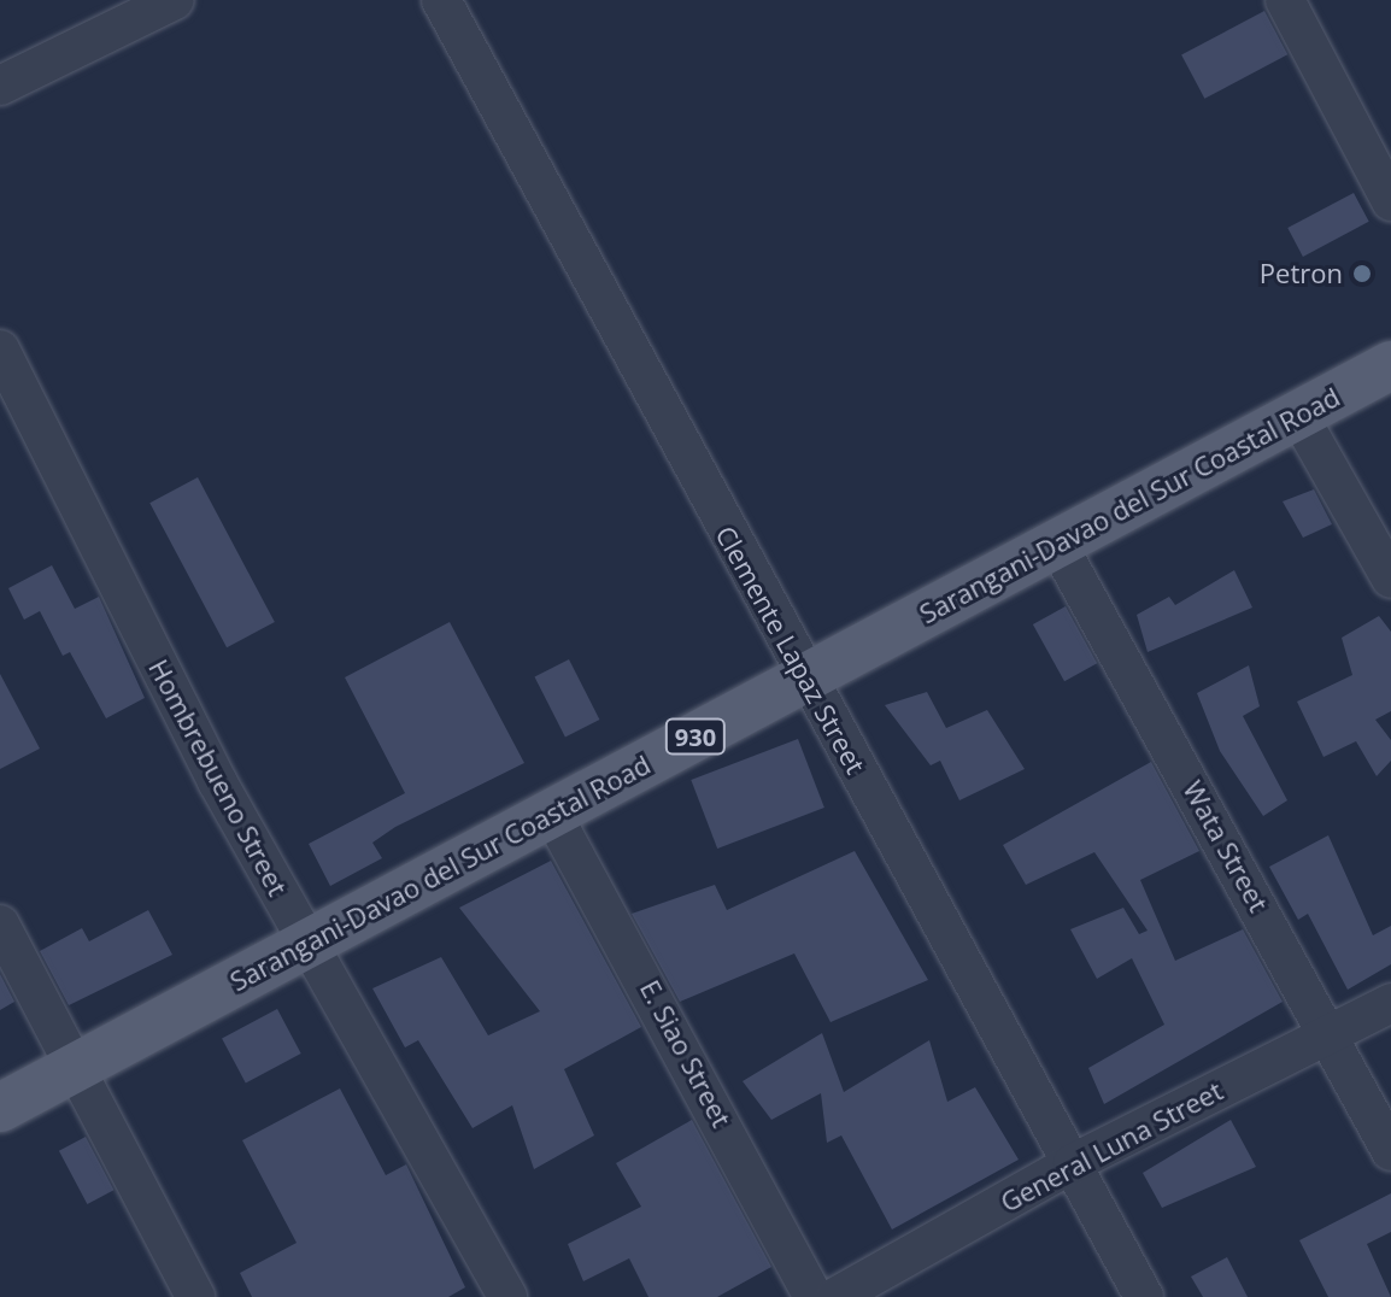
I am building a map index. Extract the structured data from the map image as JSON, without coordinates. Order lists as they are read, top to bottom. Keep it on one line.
{"streets":{"main road":["Sarangani-Davao del Sur Coastal Road","930"],"street":["Clemente Lapaz Street","Hombrebueno Street","Wata Street","E. Siao Street","General Luna Street"]},"crossings":[["Sarangani-Davao del Sur Coastal Road","Clemente Lapaz Street"],["Sarangani-Davao del Sur Coastal Road","Hombrebueno Street"],["Sarangani-Davao del Sur Coastal Road","Wata Street"],["Sarangani-Davao del Sur Coastal Road","E. Siao Street"],["Clemente Lapaz Street","General Luna Street"],["Wata Street","General Luna Street"]],"places":["Petron"]}
